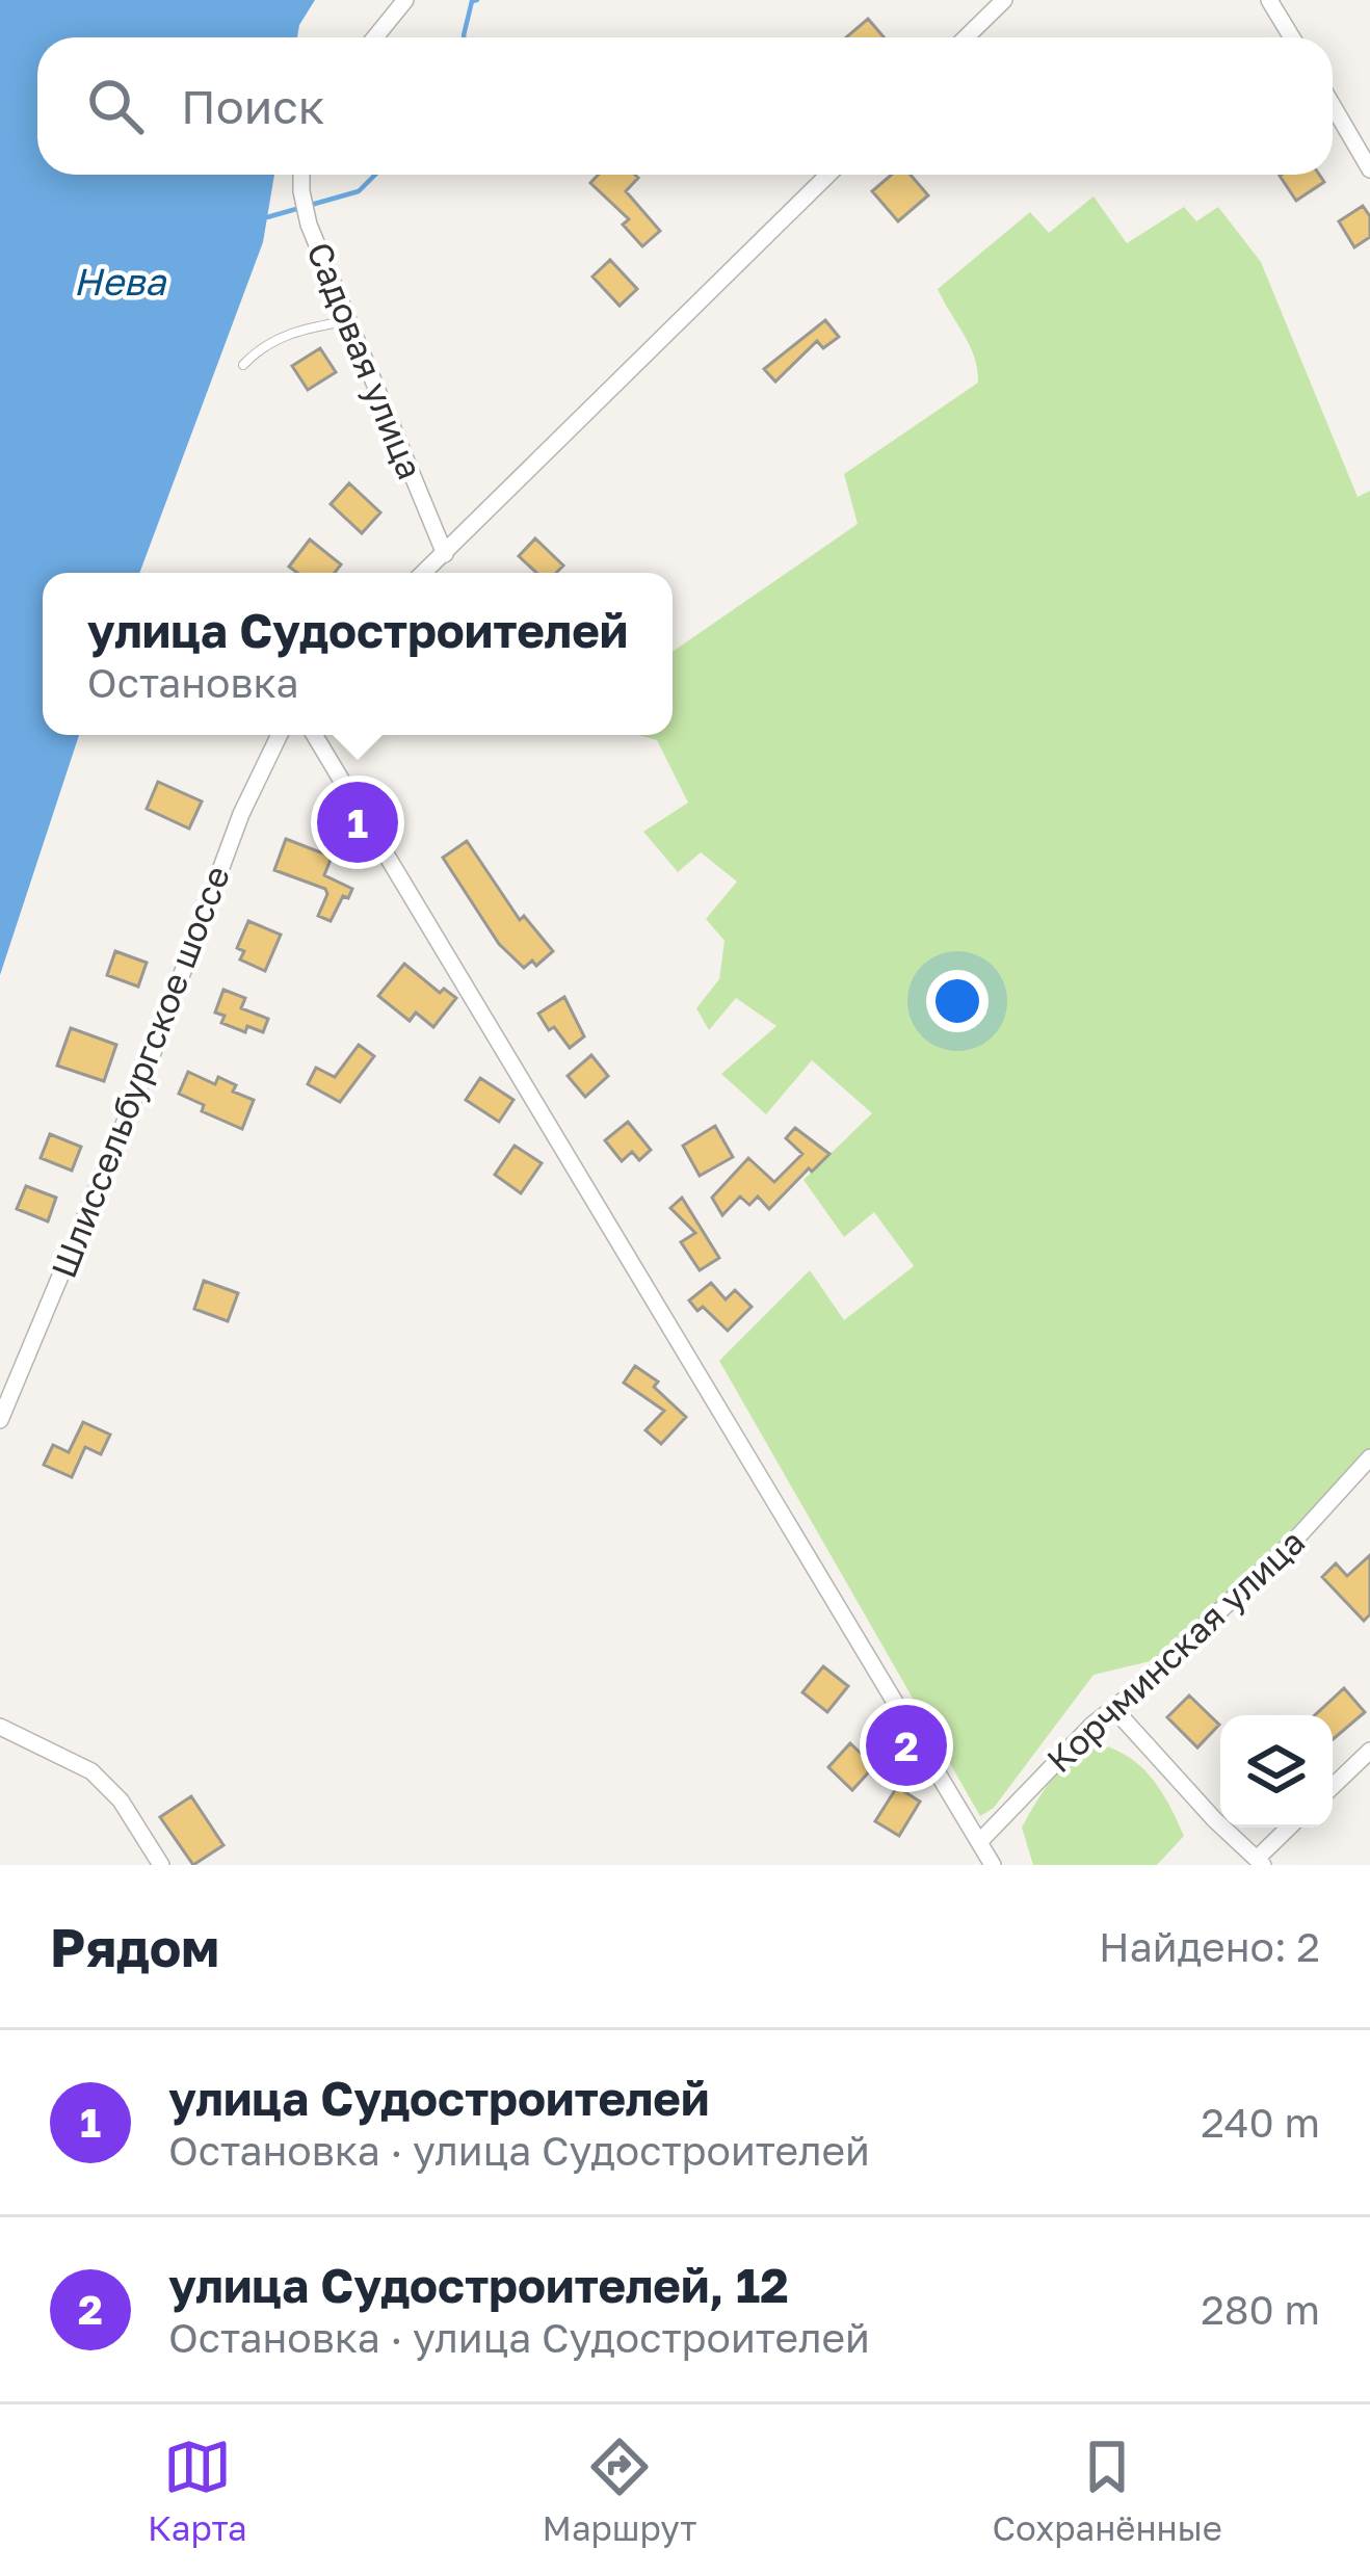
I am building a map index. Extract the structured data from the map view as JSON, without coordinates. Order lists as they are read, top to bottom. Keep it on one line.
{"streets":{"street":["Садовая улица","Шлиссельбургское шоссе","Корчминская улица"]},"water":["Нева"],"page":{"search":"Поиск","popup":["улица Судостроителей","Остановка"],"pins":["1","2"],"heading":["Рядом","Найдено: 2"],"list":[{"mark":"1","name":"улица Судостроителей","note":"Остановка · улица Судостроителей","value":"240 m"},{"mark":"2","name":"улица Судостроителей, 12","note":"Остановка · улица Судостроителей","value":"280 m"}],"nav":["Карта","Маршрут","Сохранённые"]}}
